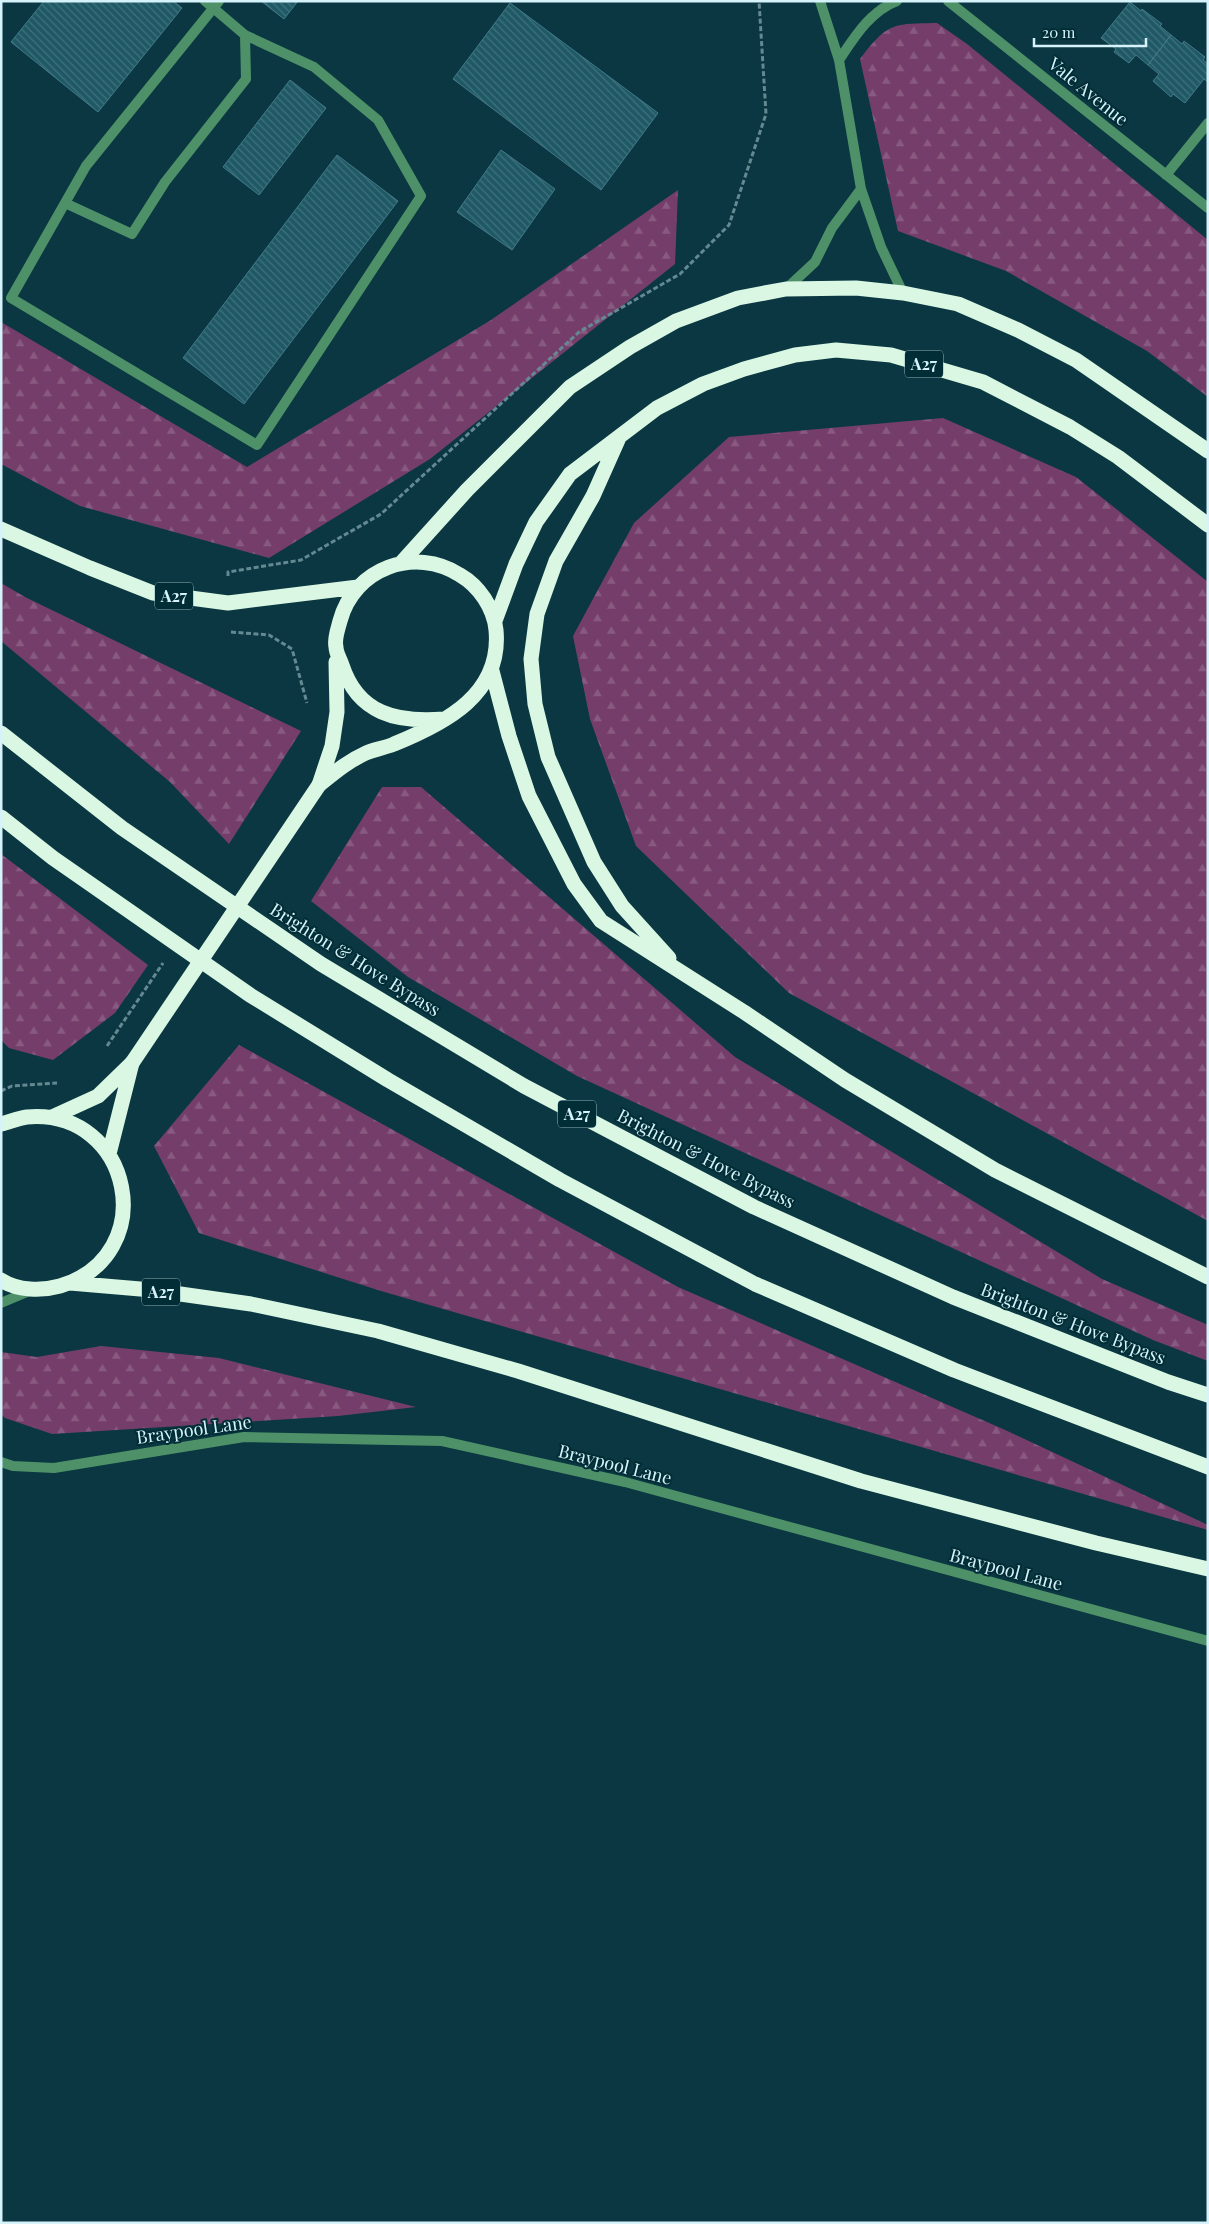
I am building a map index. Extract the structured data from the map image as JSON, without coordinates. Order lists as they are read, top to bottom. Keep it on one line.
{"streets":{"highway":["A27","Brighton & Hove Bypass"],"street":["Vale Avenue","Braypool Lane"]},"scale_bar":"20 m"}
